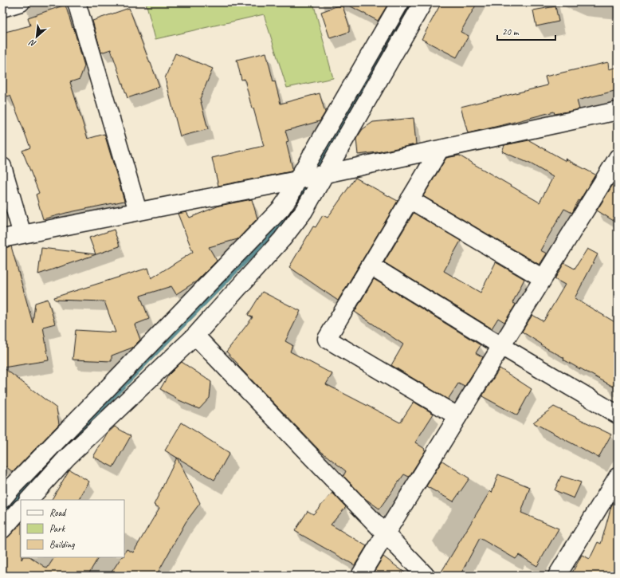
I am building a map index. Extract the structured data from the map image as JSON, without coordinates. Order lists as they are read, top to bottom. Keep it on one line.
{"legend":["Road","Park","Building"],"scale_bar":"20 m","north":"bottom left"}
